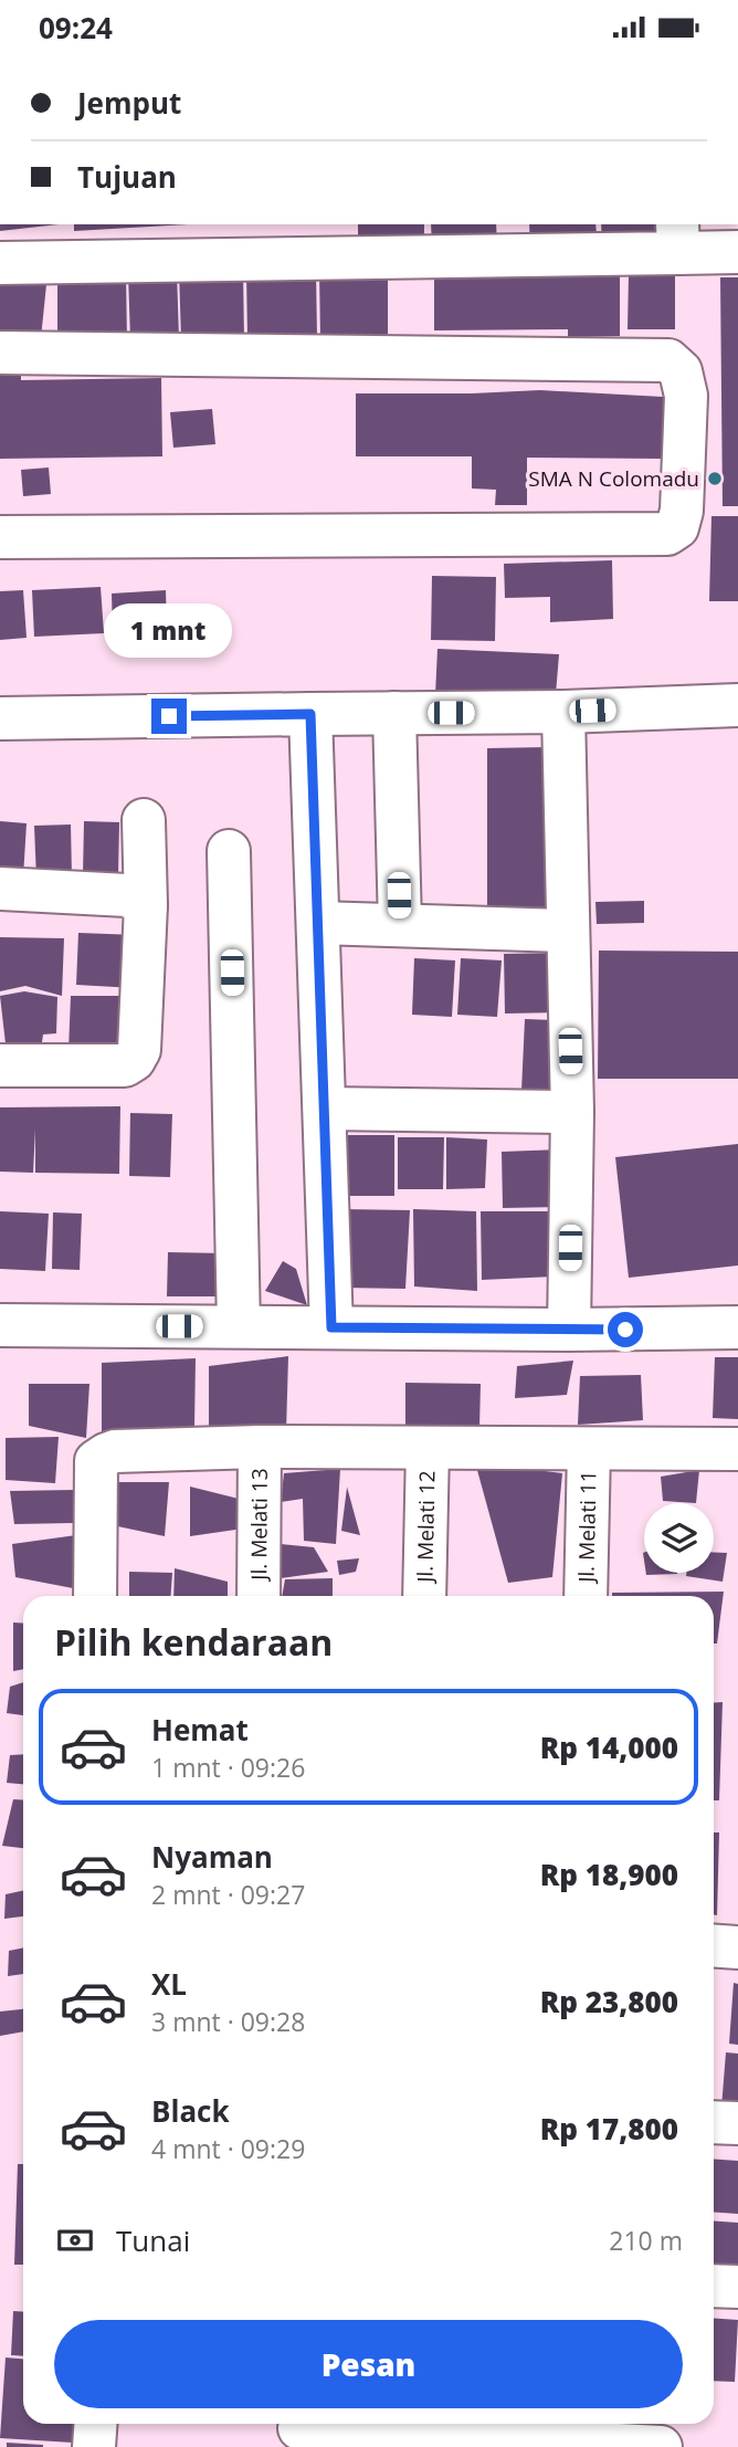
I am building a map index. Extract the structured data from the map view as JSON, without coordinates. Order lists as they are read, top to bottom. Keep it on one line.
{"streets":{"street":["Jl. Melati 13","Jl. Melati 12","Jl. Melati 11"]},"places":["SMA N Colomadu"],"page":{"status":"09:24","banner":["Jemput","Tujuan"],"bubble":"1 mnt","heading":"Pilih kendaraan","list":[{"name":"Hemat","note":"1 mnt · 09:26","value":"Rp 14,000"},{"name":"Nyaman","note":"2 mnt · 09:27","value":"Rp 18,900"},{"name":"XL","note":"3 mnt · 09:28","value":"Rp 23,800"},{"name":"Black","note":"4 mnt · 09:29","value":"Rp 17,800"}],"pay":["Tunai","210 m"],"buttons":"Pesan"}}
